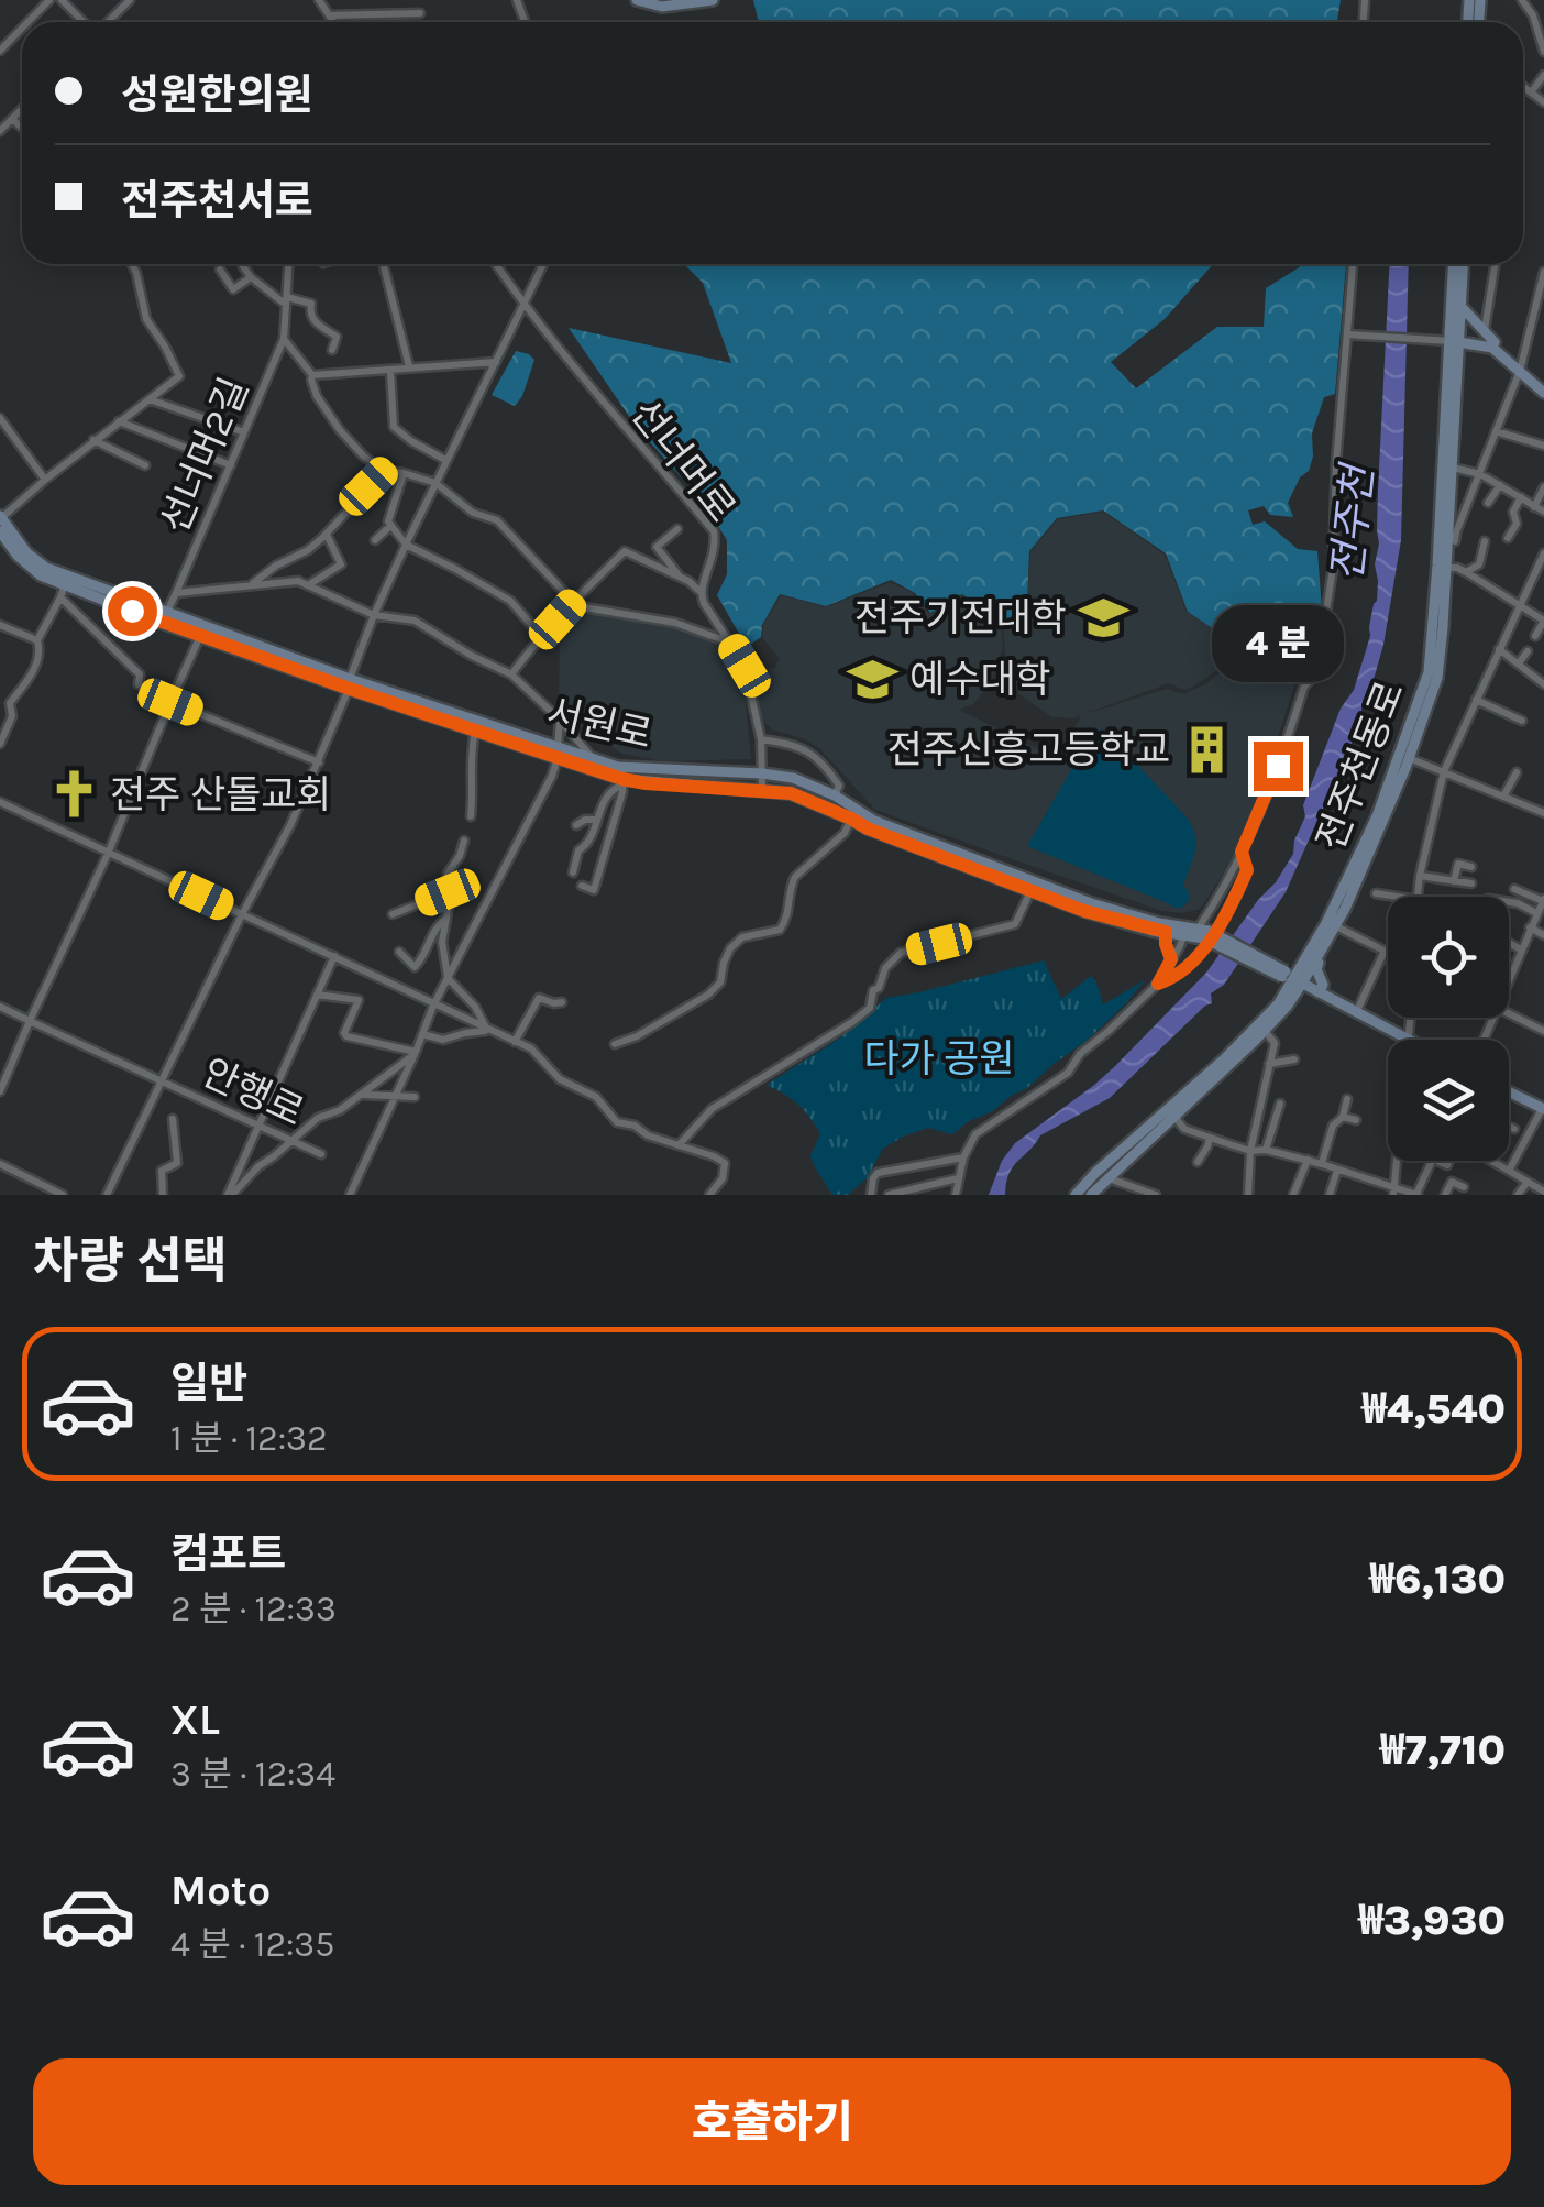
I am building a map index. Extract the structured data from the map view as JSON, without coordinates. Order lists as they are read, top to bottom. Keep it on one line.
{"streets":{"street":["선너머2길","선너머로","서원로","전주천동로","안행로"]},"crossings":[["선너머2길","서원로"],["선너머2길","안행로"],["선너머로","안행로"],["서원로","안행로"]],"water":["전주천"],"parks":["다가 공원"],"places":{"school or university":["전주기전대학","예수대학"],"building":["전주신흥고등학교"],"church":["전주 산돌교회"]},"page":{"banner":["성원한의원","전주천서로"],"bubble":"4 분","heading":"차량 선택","list":[{"name":"일반","note":"1 분 · 12:32","value":"₩4,540"},{"name":"컴포트","note":"2 분 · 12:33","value":"₩6,130"},{"name":"XL","note":"3 분 · 12:34","value":"₩7,710"},{"name":"Moto","note":"4 분 · 12:35","value":"₩3,930"}],"buttons":"호출하기"}}
